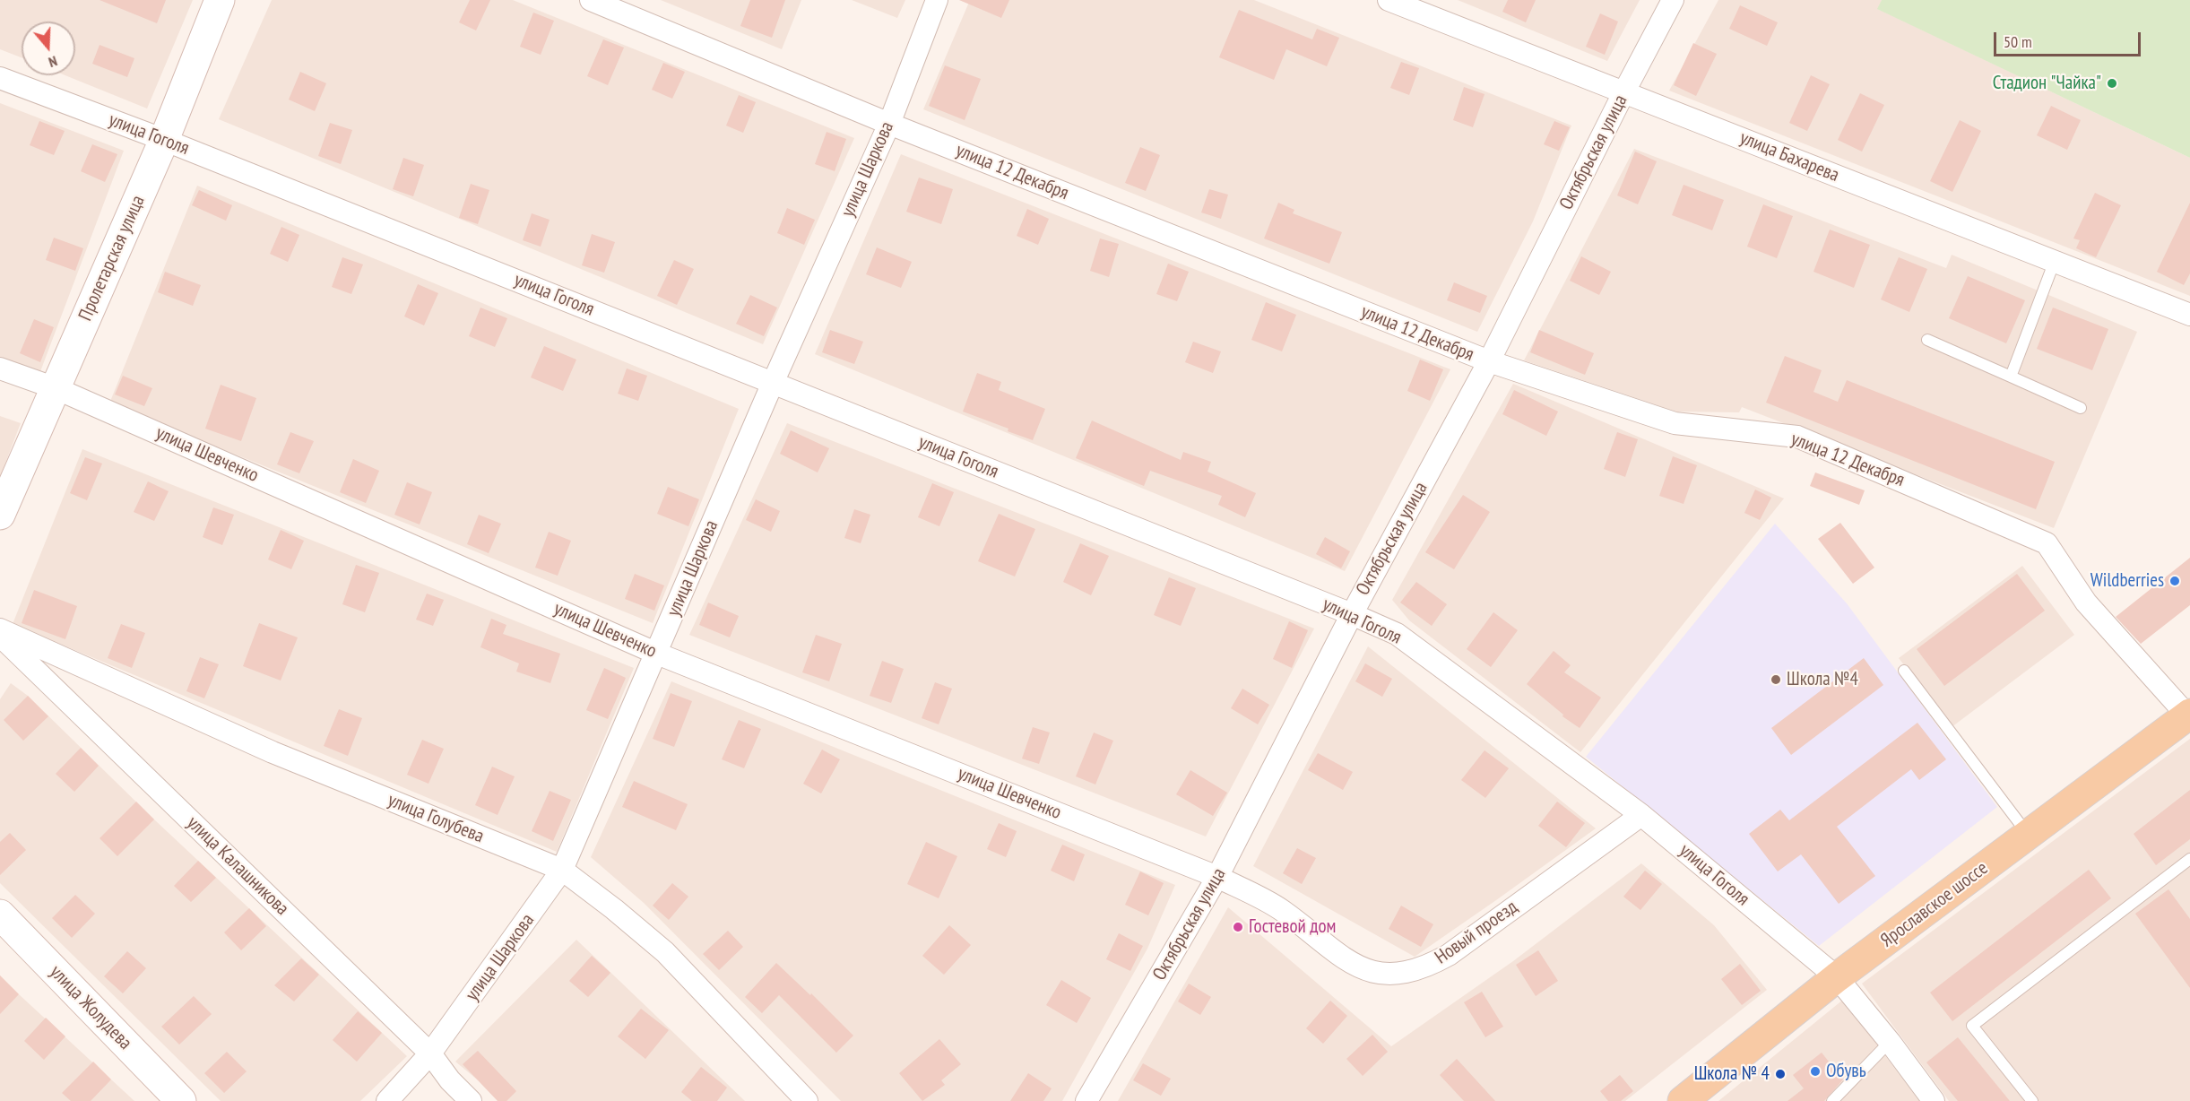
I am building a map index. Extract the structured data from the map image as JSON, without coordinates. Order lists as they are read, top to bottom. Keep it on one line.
{"streets":{"main road":["Пролетарская улица","Ярославское шоссе","улица Жолудева"],"street":["улица Гоголя","Октябрьская улица","улица Бахарева","улица Шаркова","улица 12 Декабря","улица Шевченко","улица Голубева","улица Калашникова","Новый проезд"]},"crossings":[["улица Гоголя","Октябрьская улица"],["улица Гоголя","улица Шаркова"],["улица Гоголя","Пролетарская улица"],["улица Гоголя","Ярославское шоссе"],["улица Гоголя","Новый проезд"],["Октябрьская улица","улица Бахарева"],["Октябрьская улица","улица 12 Декабря"],["Октябрьская улица","улица Шевченко"],["Октябрьская улица","Новый проезд"],["улица Шаркова","улица 12 Декабря"],["улица Шаркова","улица Шевченко"],["улица Шаркова","улица Голубева"],["улица Шаркова","улица Калашникова"],["улица 12 Декабря","Ярославское шоссе"],["Пролетарская улица","улица Шевченко"],["улица Шевченко","Новый проезд"]],"places":["Стадион \"Чайка\"","Wildberries","Школа №4","Гостевой дом","Обувь","Школа № 4"],"scale_bar":"50 m","north":"bottom"}
